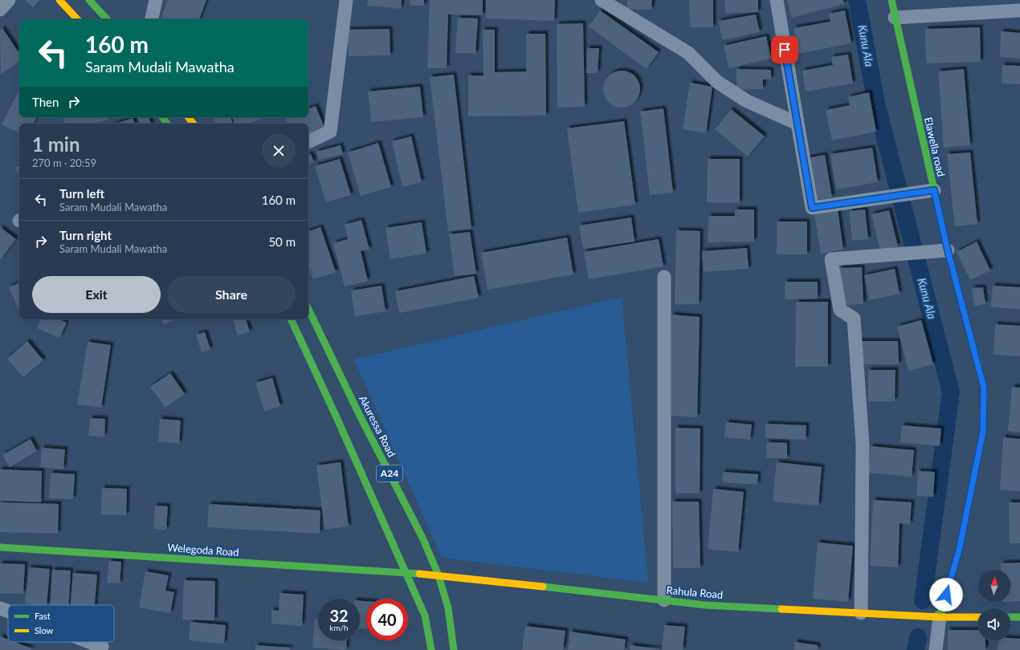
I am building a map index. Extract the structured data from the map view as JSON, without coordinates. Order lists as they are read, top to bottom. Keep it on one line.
{"streets":{"main road":["Elawella road","Akuressa Road","A24","Welegoda Road","Rahula Road"]},"crossings":[["Elawella road","Rahula Road"],["Akuressa Road","Rahula Road"],["A24","Welegoda Road"],["A24","Rahula Road"],["Welegoda Road","Rahula Road"]],"water":["Kunu Ala"],"legend":["Fast","Slow"],"north":"top","page":{"turn":["160 m","Saram Mudali Mawatha"],"then":"Then","heading":["1 min","270 m · 20:59"],"list":[{"name":"Turn left","note":"Saram Mudali Mawatha","value":"160 m"},{"name":"Turn right","note":"Saram Mudali Mawatha","value":"50 m"}],"buttons":["Exit","Share"],"speed":"32 km/h","limit":"40"}}
